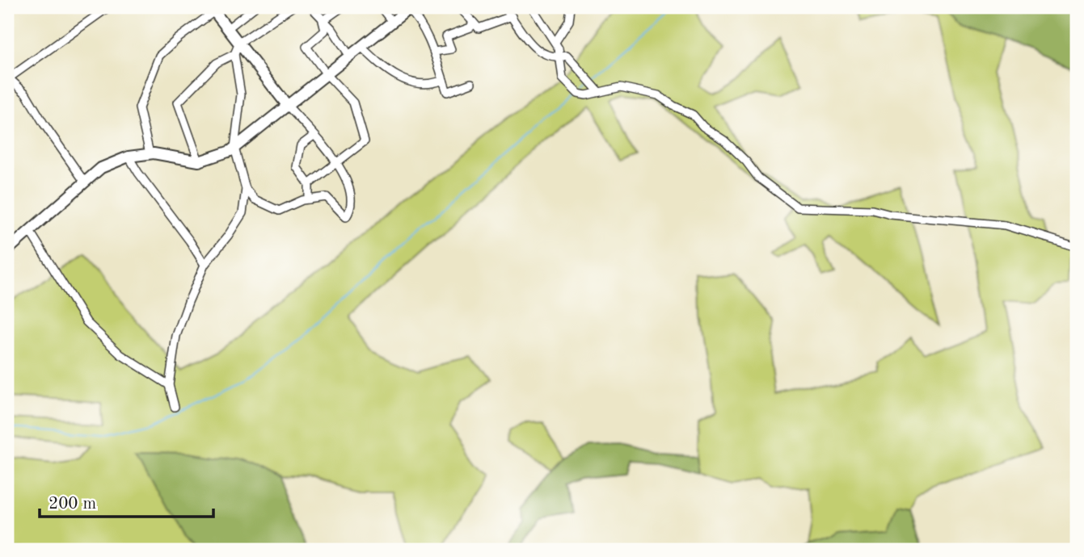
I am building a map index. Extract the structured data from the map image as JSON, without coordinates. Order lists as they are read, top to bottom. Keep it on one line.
{"scale_bar":"200 m"}
